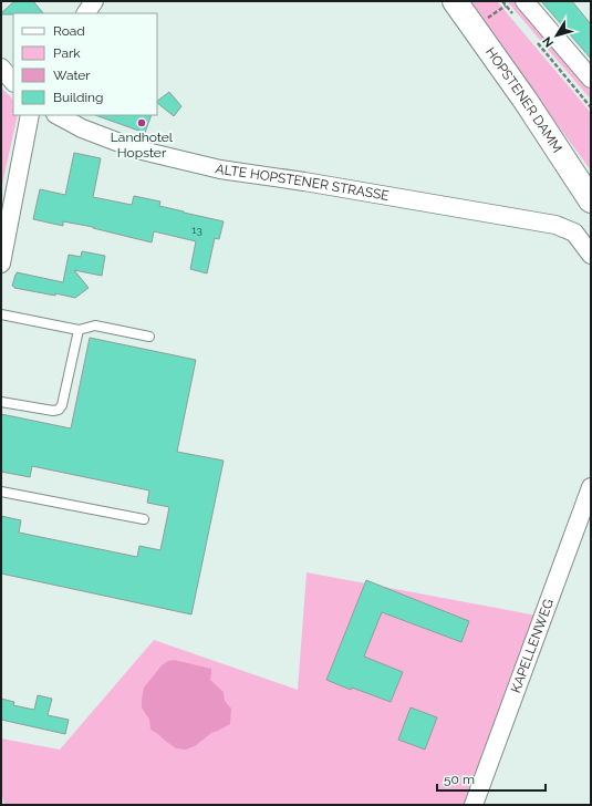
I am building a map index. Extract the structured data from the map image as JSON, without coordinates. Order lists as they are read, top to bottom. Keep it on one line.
{"streets":{"main road":["HOPSTENER DAMM"],"street":["ALTE HOPSTENER STRASSE","KAPELLENWEG"]},"places":["Landhotel Hopster"],"house_numbers":["13"],"legend":["Road","Park","Water","Building"],"scale_bar":"50 m","north":"bottom left"}
